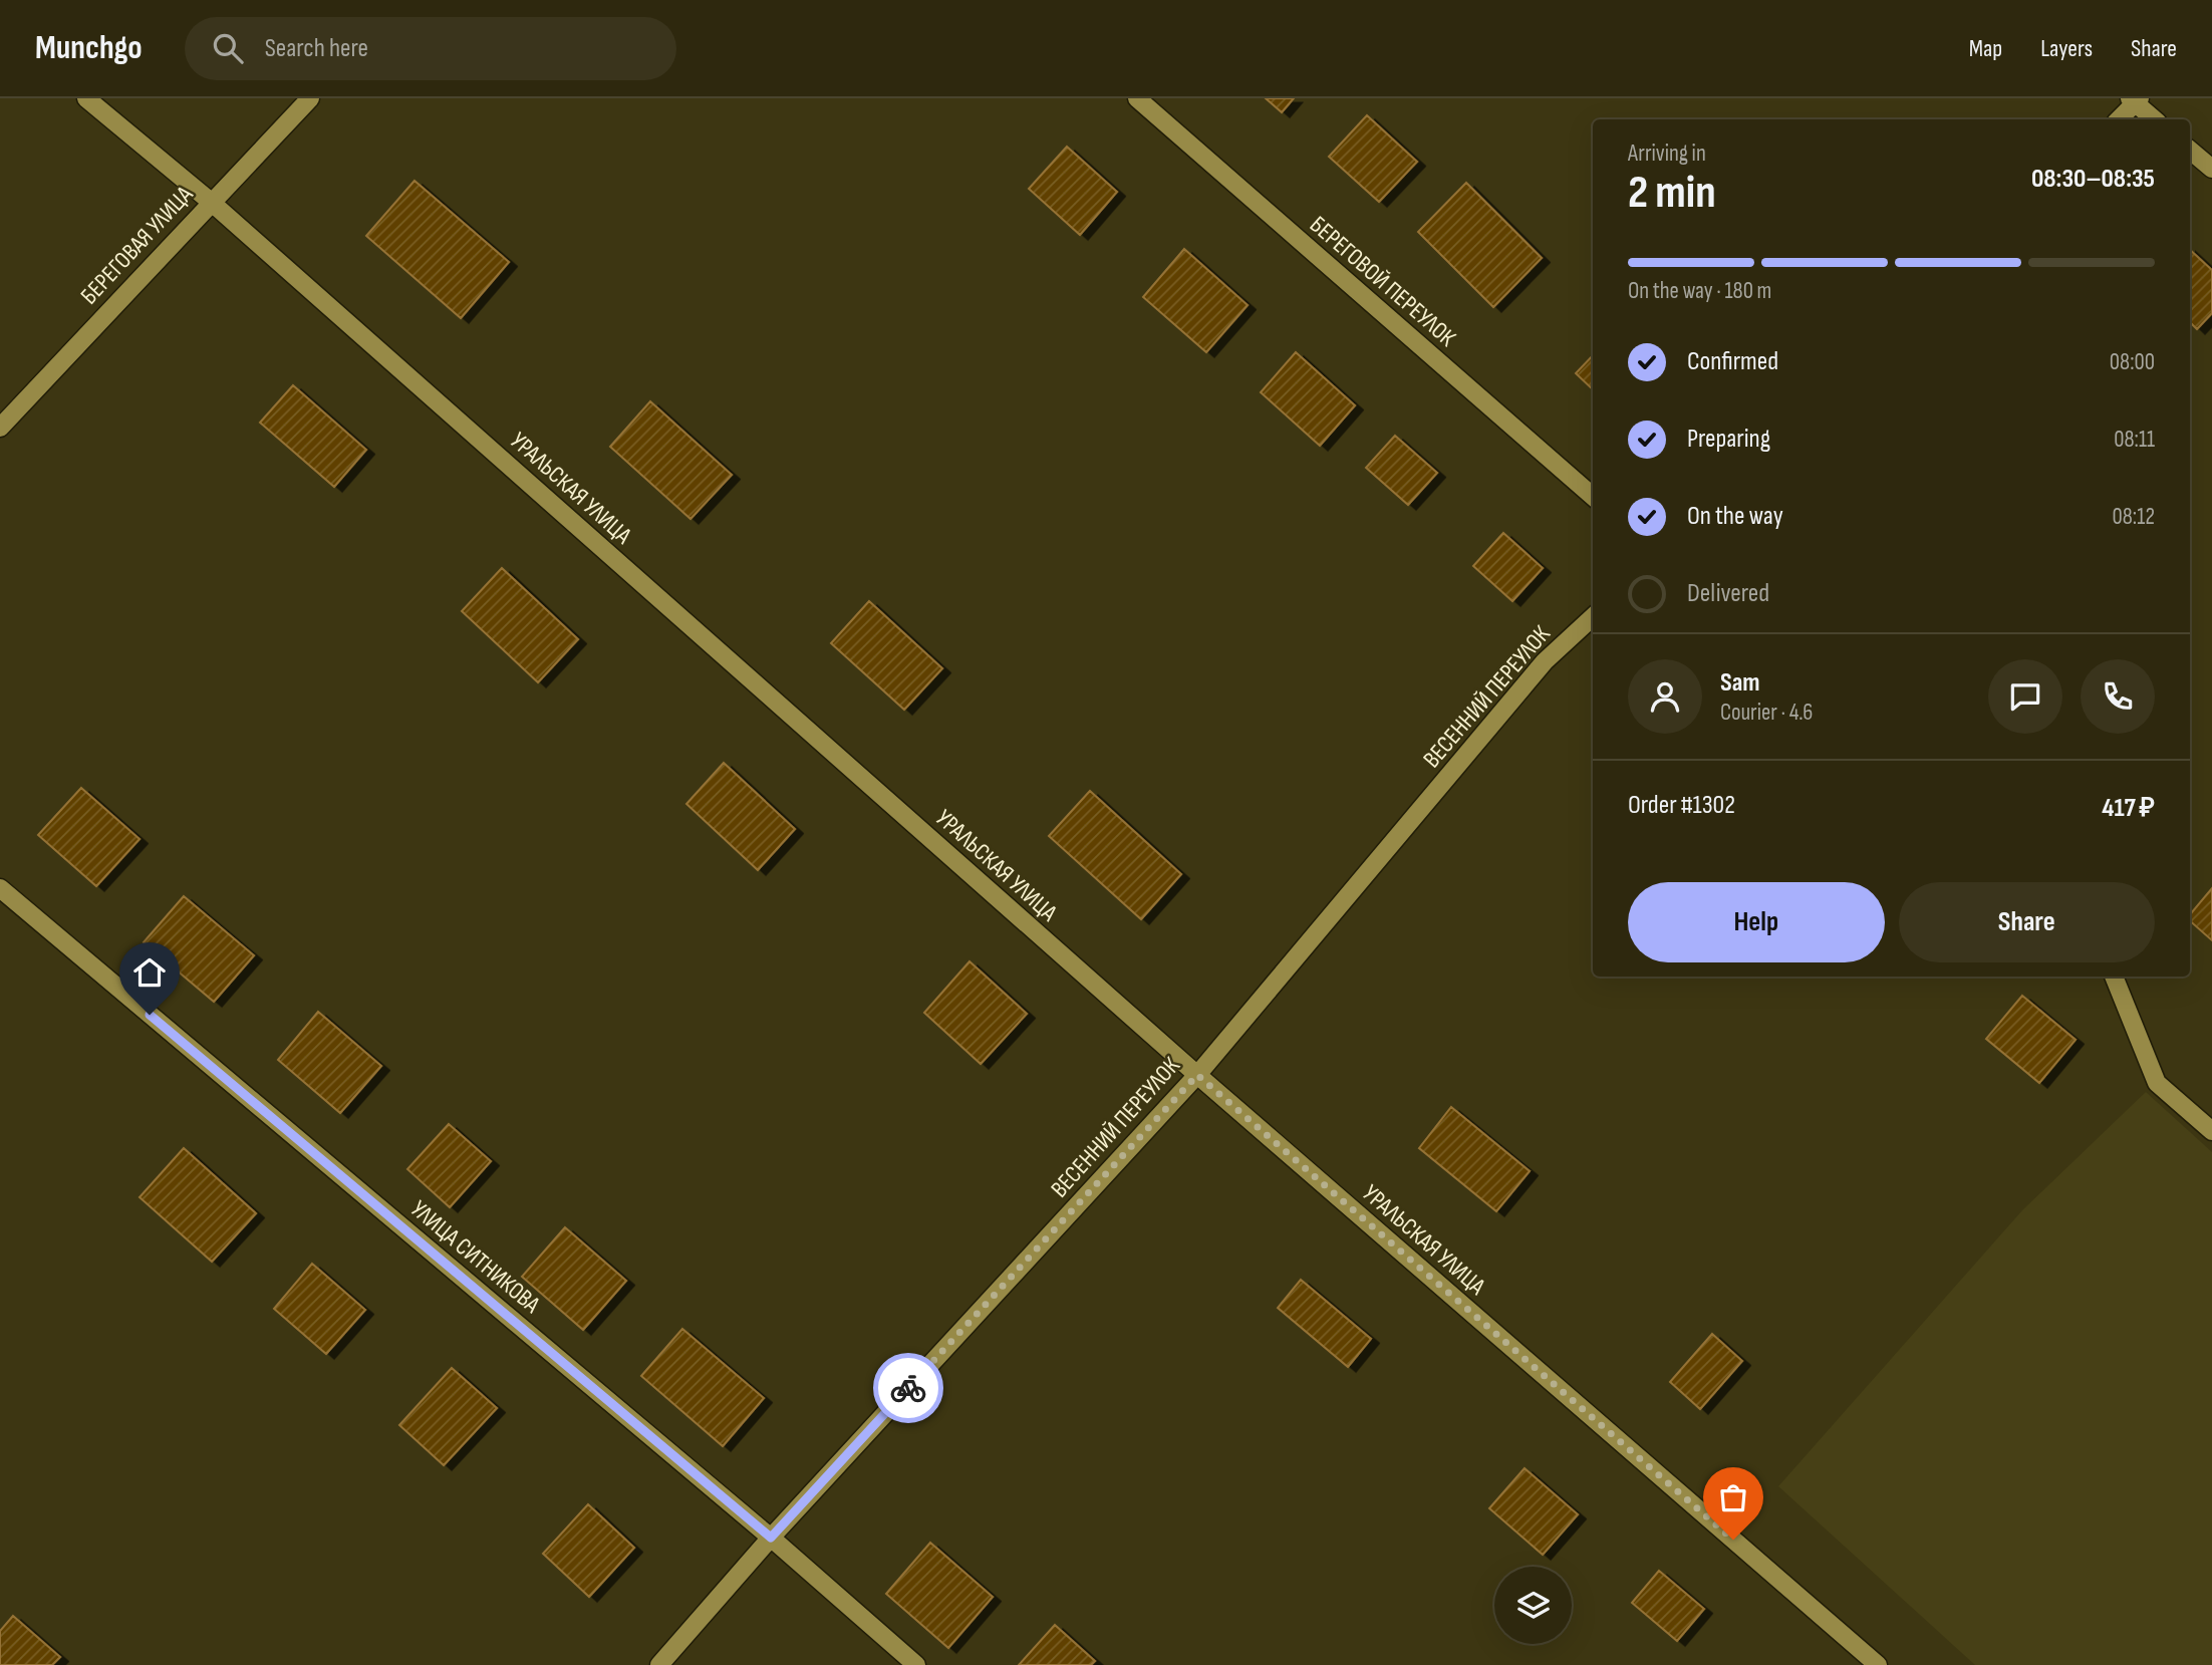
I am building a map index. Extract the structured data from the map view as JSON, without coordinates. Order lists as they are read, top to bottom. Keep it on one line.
{"streets":{"street":["БЕРЕГОВАЯ УЛИЦА","БЕРЕГОВОЙ ПЕРЕУЛОК","УРАЛЬСКАЯ УЛИЦА","ВЕСЕННИЙ ПЕРЕУЛОК","УЛИЦА СИТНИКОВА"]},"crossings":[["БЕРЕГОВАЯ УЛИЦА","УРАЛЬСКАЯ УЛИЦА"],["УРАЛЬСКАЯ УЛИЦА","ВЕСЕННИЙ ПЕРЕУЛОК"],["ВЕСЕННИЙ ПЕРЕУЛОК","УЛИЦА СИТНИКОВА"]],"page":{"header":"Munchgo","search":"Search here","nav":["Map","Layers","Share"],"heading":["2 min","Arriving in","08:30–08:35"],"panel":["Sam","Courier · 4.6","Order #1302","417 ₽"],"bar":"On the way · 180 m","list":[["Confirmed","08:00"],["Preparing","08:11"],["On the way","08:12"],"Delivered"],"buttons":["Help","Share"]}}
